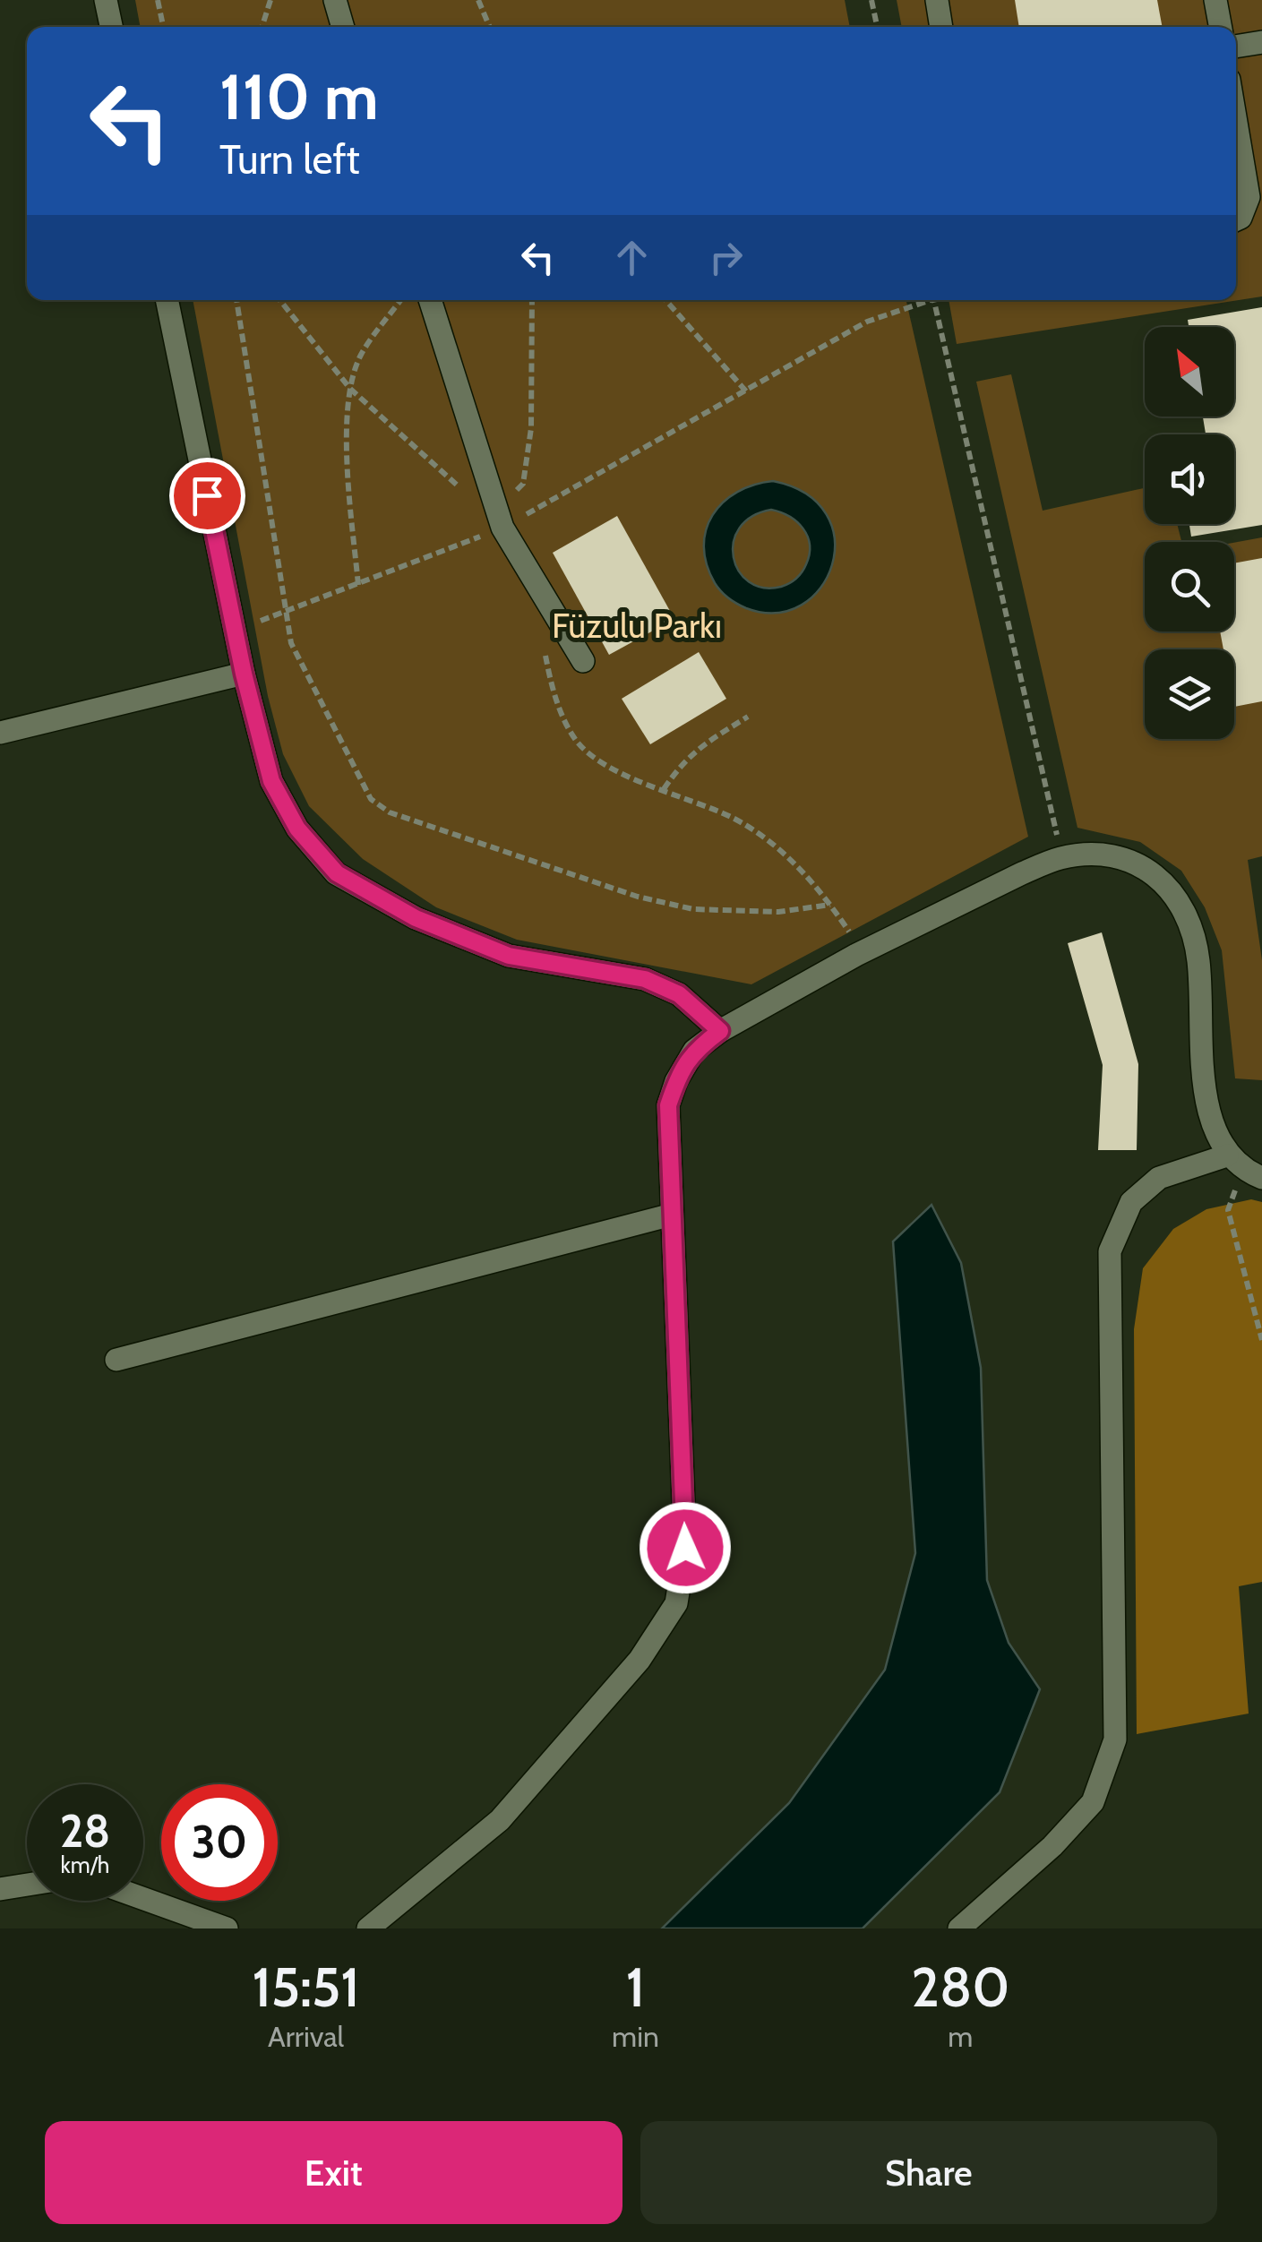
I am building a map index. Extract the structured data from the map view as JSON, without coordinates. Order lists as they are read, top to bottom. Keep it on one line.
{"parks":["Füzulu Parkı"],"north":"top left","page":{"turn":["110 m","Turn left"],"speed":"28 km/h","limit":"30","eta":["15:51","Arrival","1","min","280","m"],"buttons":["Exit","Share"]}}
